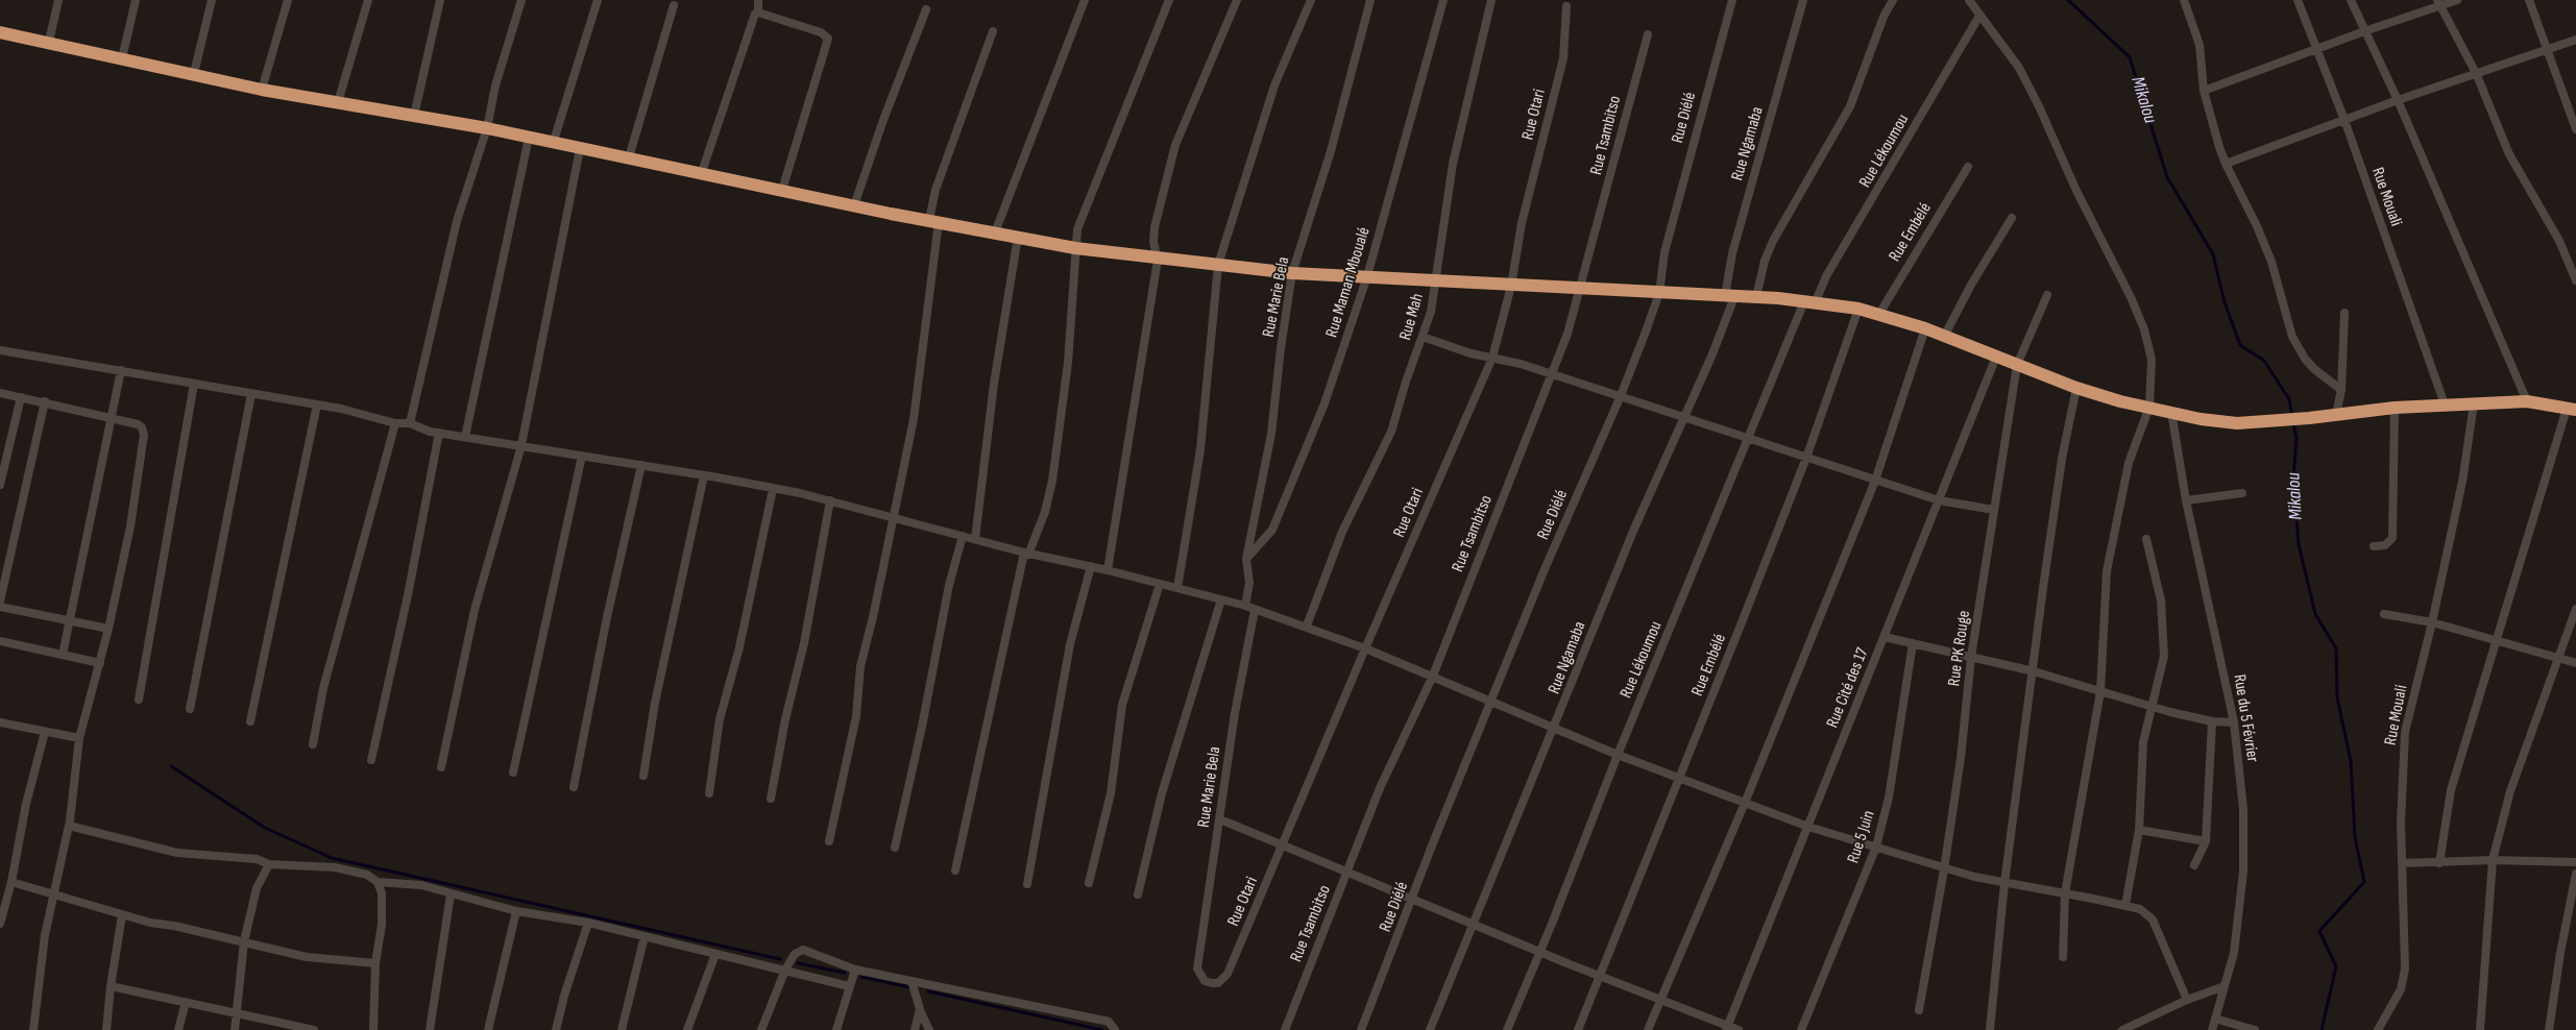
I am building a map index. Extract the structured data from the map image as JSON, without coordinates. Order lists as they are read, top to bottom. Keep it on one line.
{"streets":{"street":["Rue Otari","Rue Diélé","Rue Tsambitso","Rue Ngamaba","Rue Lékoumou","Rue Mouali","Rue Embélé","Rue Maman Mboualé","Rue Marie Bela","Rue Mah","Rue PK Rouge","Rue Cité des 17","Rue du 5 Février","Rue 5 Juin"]},"crossings":[["Rue Otari","Rue Marie Bela"],["Rue Maman Mboualé","Rue Marie Bela"]],"water":["Mikalou"]}
